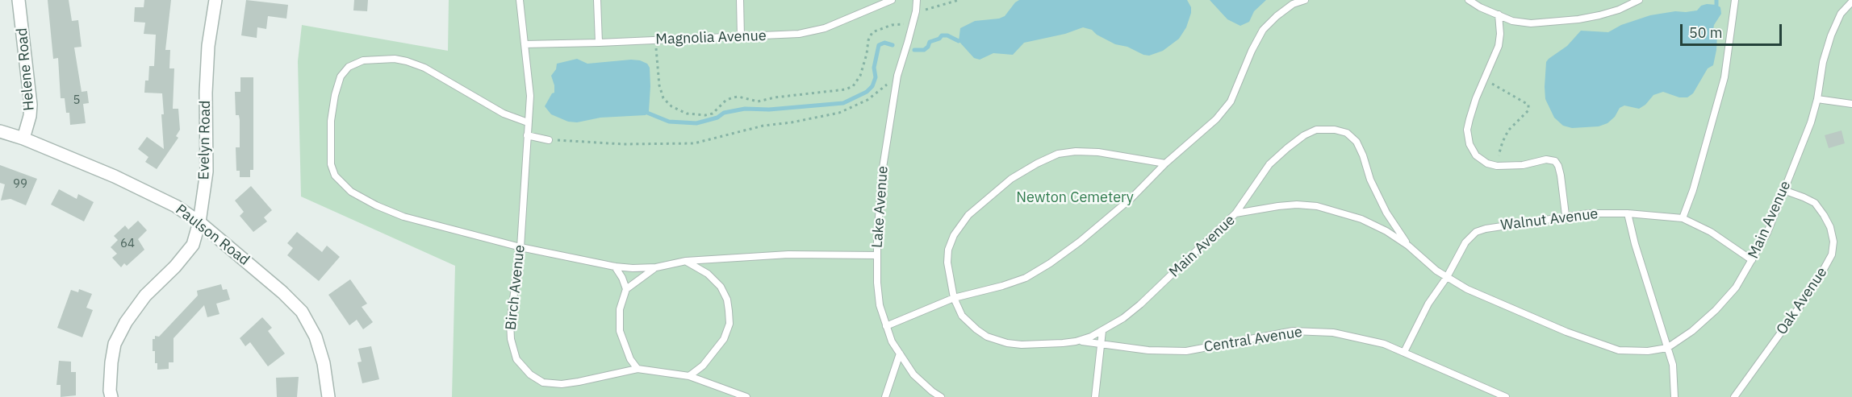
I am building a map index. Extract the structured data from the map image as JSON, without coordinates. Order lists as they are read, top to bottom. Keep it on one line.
{"streets":{"street":["Helene Road","Evelyn Road","Paulson Road"],"lane":["Magnolia Avenue","Lake Avenue","Walnut Avenue","Main Avenue","Birch Avenue","Oak Avenue","Central Avenue"]},"crossings":[["Magnolia Avenue","Birch Avenue"],["Helene Road","Paulson Road"],["Evelyn Road","Paulson Road"],["Walnut Avenue","Main Avenue"],["Walnut Avenue","Central Avenue"],["Main Avenue","Oak Avenue"],["Main Avenue","Central Avenue"]],"parks":["Newton Cemetery"],"house_numbers":["5","99","64"],"scale_bar":"50 m"}
